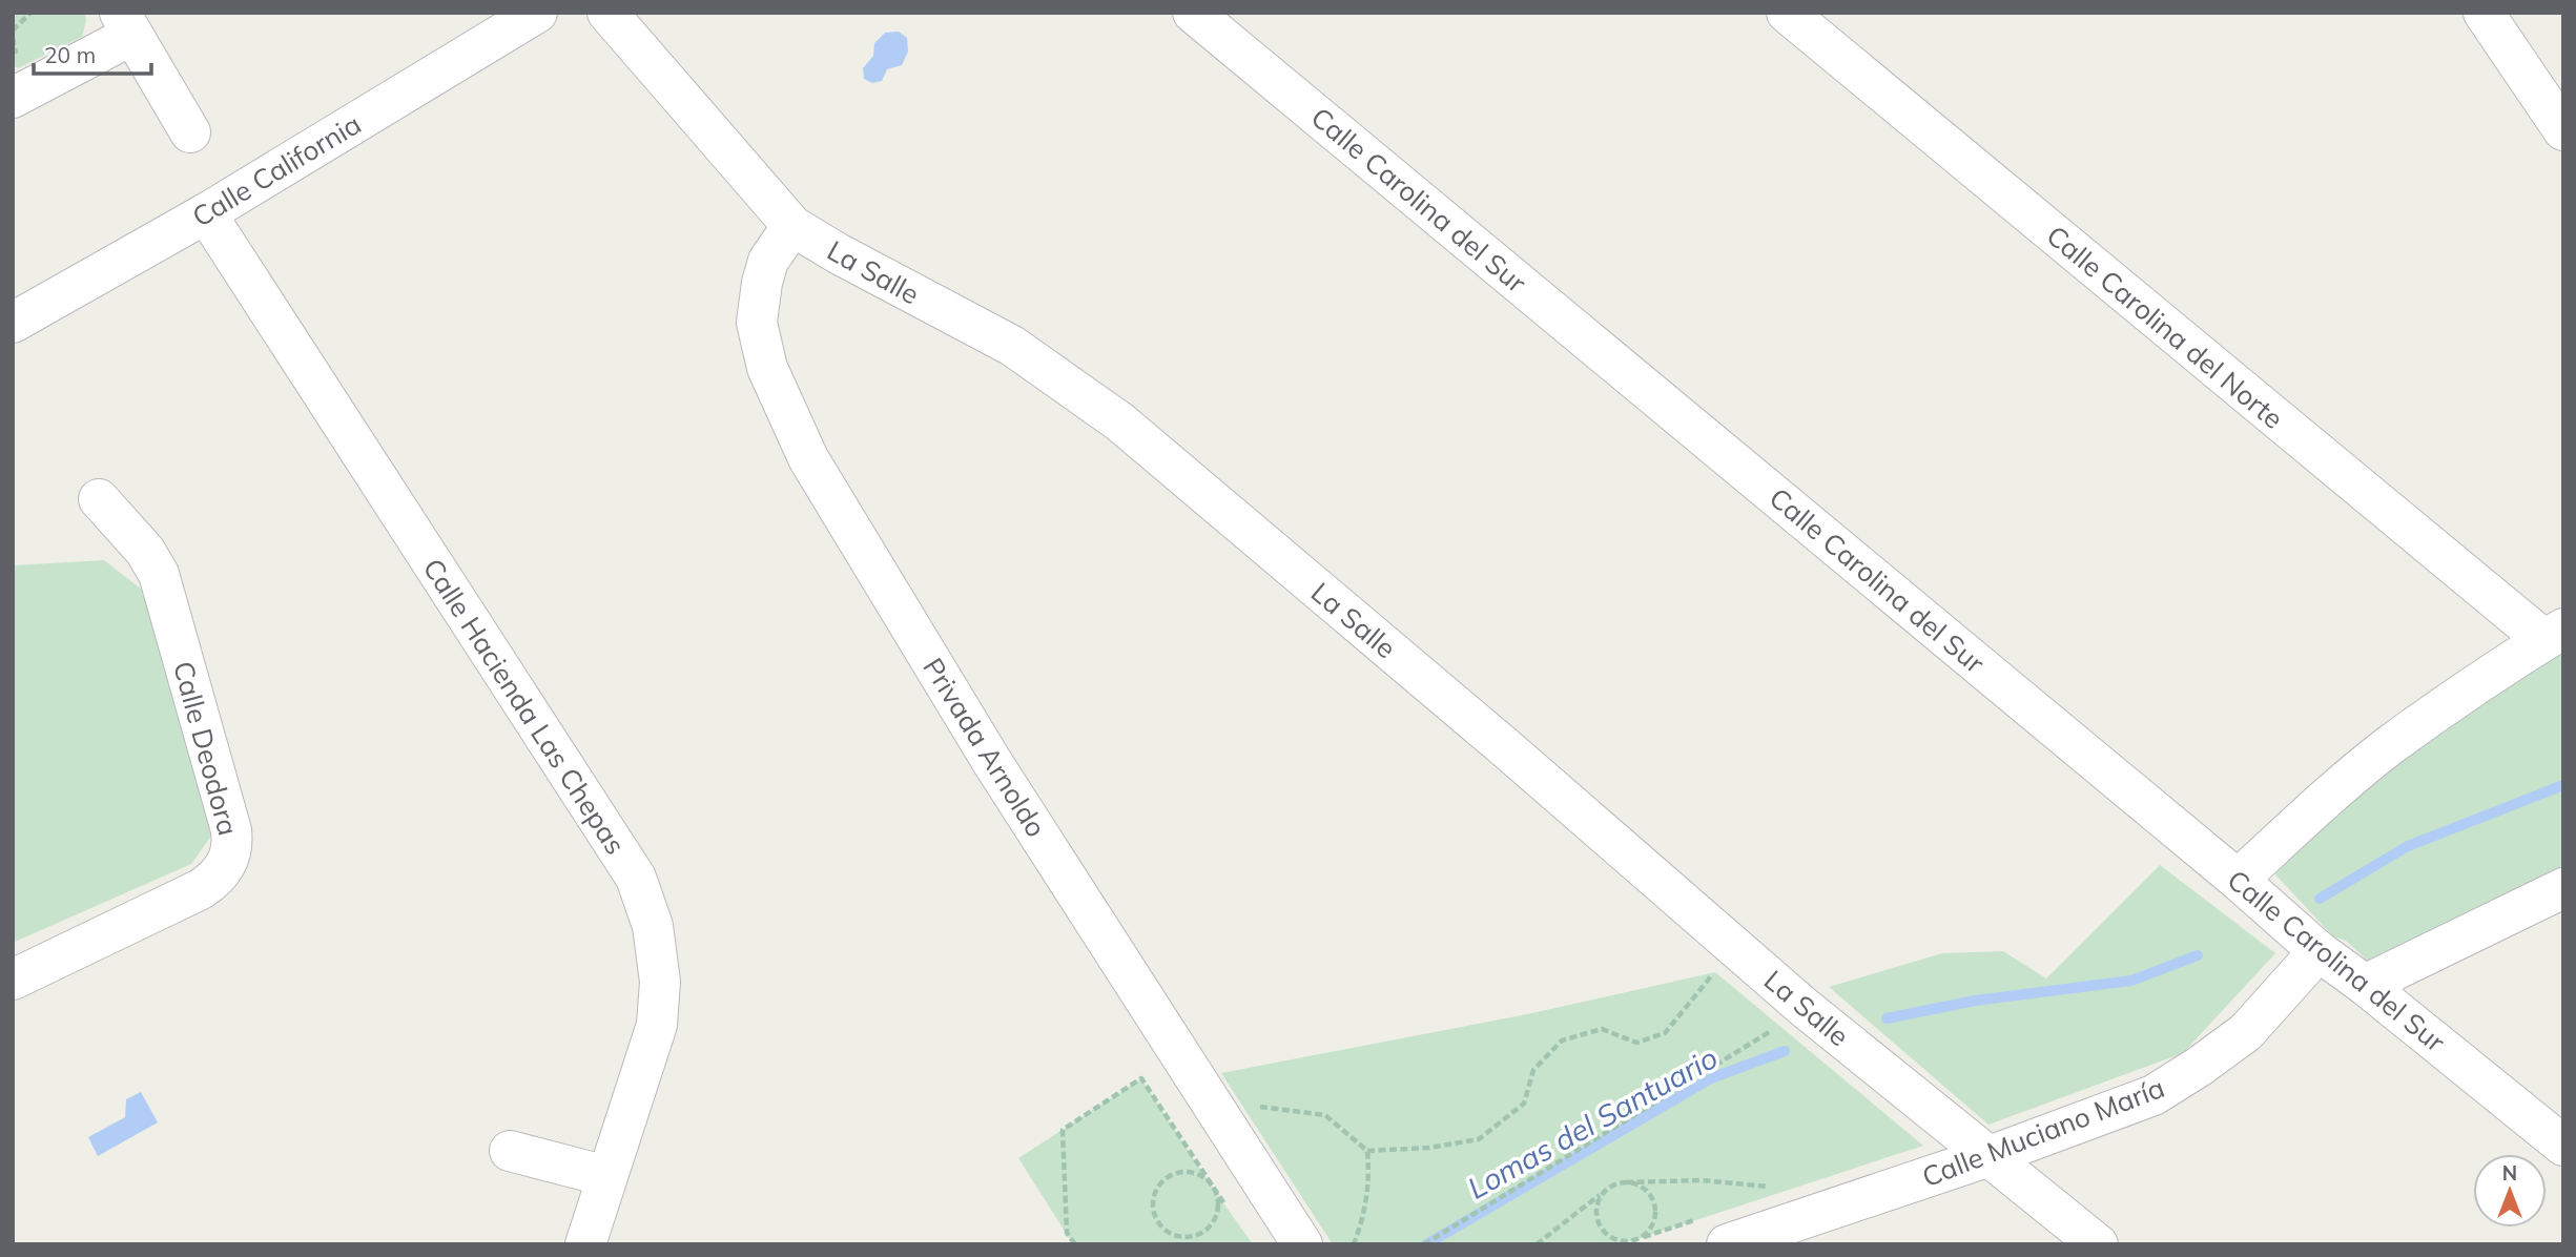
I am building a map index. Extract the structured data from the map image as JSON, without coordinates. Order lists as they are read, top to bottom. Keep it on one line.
{"streets":{"street":["Calle California","Calle Carolina del Sur","La Salle","Calle Carolina del Norte","Calle Hacienda Las Chepas","Privada Arnoldo","Calle Deodora","Calle Muciano María"]},"crossings":[["Calle California","Calle Hacienda Las Chepas"],["Calle Carolina del Sur","Calle Muciano María"],["La Salle","Privada Arnoldo"],["La Salle","Calle Muciano María"]],"water":["Lomas del Santuario"],"scale_bar":"20 m","north":"top"}
